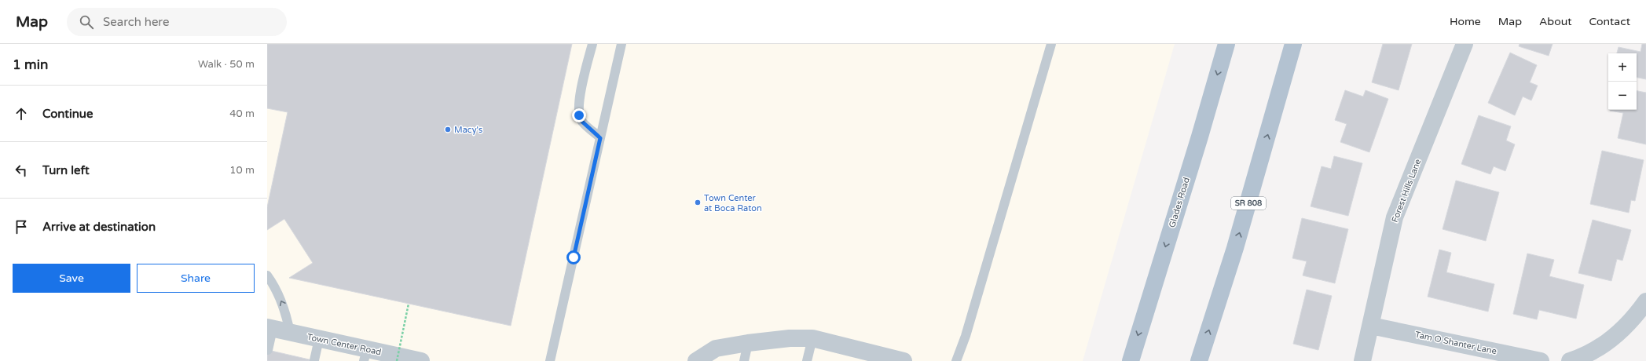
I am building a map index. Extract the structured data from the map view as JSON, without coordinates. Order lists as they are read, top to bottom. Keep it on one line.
{"streets":{"main road":["Glades Road","SR 808"],"street":["Forest Hills Lane","Tam O Shanter Lane","Town Center Road"]},"crossings":[["Forest Hills Lane","Tam O Shanter Lane"]],"places":["Macy's","Town Center at Boca Raton"],"page":{"header":"Map","search":"Search here","nav":["Home","Map","About","Contact"],"heading":["1 min","Walk · 50 m"],"map_buttons":["+","−"],"list":[["Continue","40 m"],["Turn left","10 m"],"Arrive at destination"],"buttons":["Save","Share"]}}
